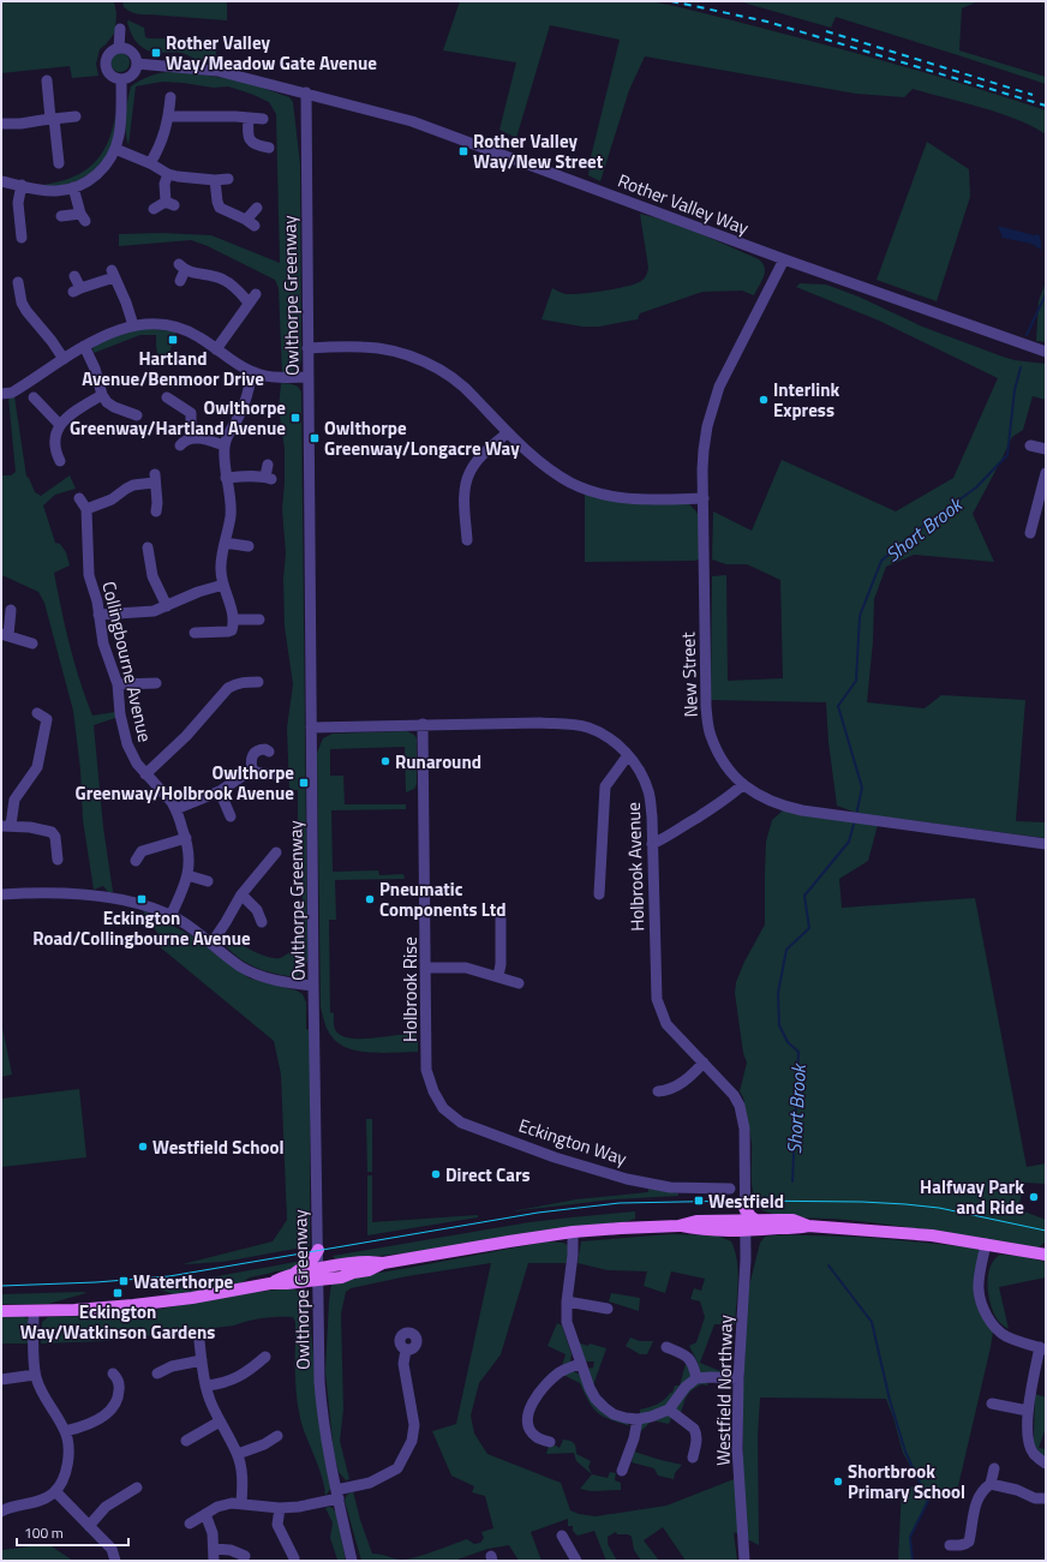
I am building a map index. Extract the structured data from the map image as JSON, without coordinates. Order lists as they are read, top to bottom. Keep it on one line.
{"streets":{"street":["Rother Valley Way","Owlthorpe Greenway","Collingbourne Avenue","New Street","Holbrook Avenue","Holbrook Rise","Eckington Way","Westfield Northway"]},"crossings":[["Rother Valley Way","Owlthorpe Greenway"],["Rother Valley Way","New Street"],["Owlthorpe Greenway","Holbrook Avenue"],["Holbrook Avenue","Holbrook Rise"],["Holbrook Avenue","Westfield Northway"],["Holbrook Rise","Eckington Way"]],"water":["Short Brook"],"places":{"transit":["Rother Valley Way/Meadow Gate Avenue","Rother Valley Way/New Street","Hartland Avenue/Benmoor Drive","Owlthorpe Greenway/Hartland Avenue","Owlthorpe Greenway/Longacre Way","Owlthorpe Greenway/Holbrook Avenue","Eckington Road/Collingbourne Avenue","Westfield","Waterthorpe","Eckington Way/Watkinson Gardens"],"other":["Interlink Express","Runaround","Pneumatic Components Ltd","Westfield School","Direct Cars","Halfway Park and Ride","Shortbrook Primary School"]},"scale_bar":"100 m"}
